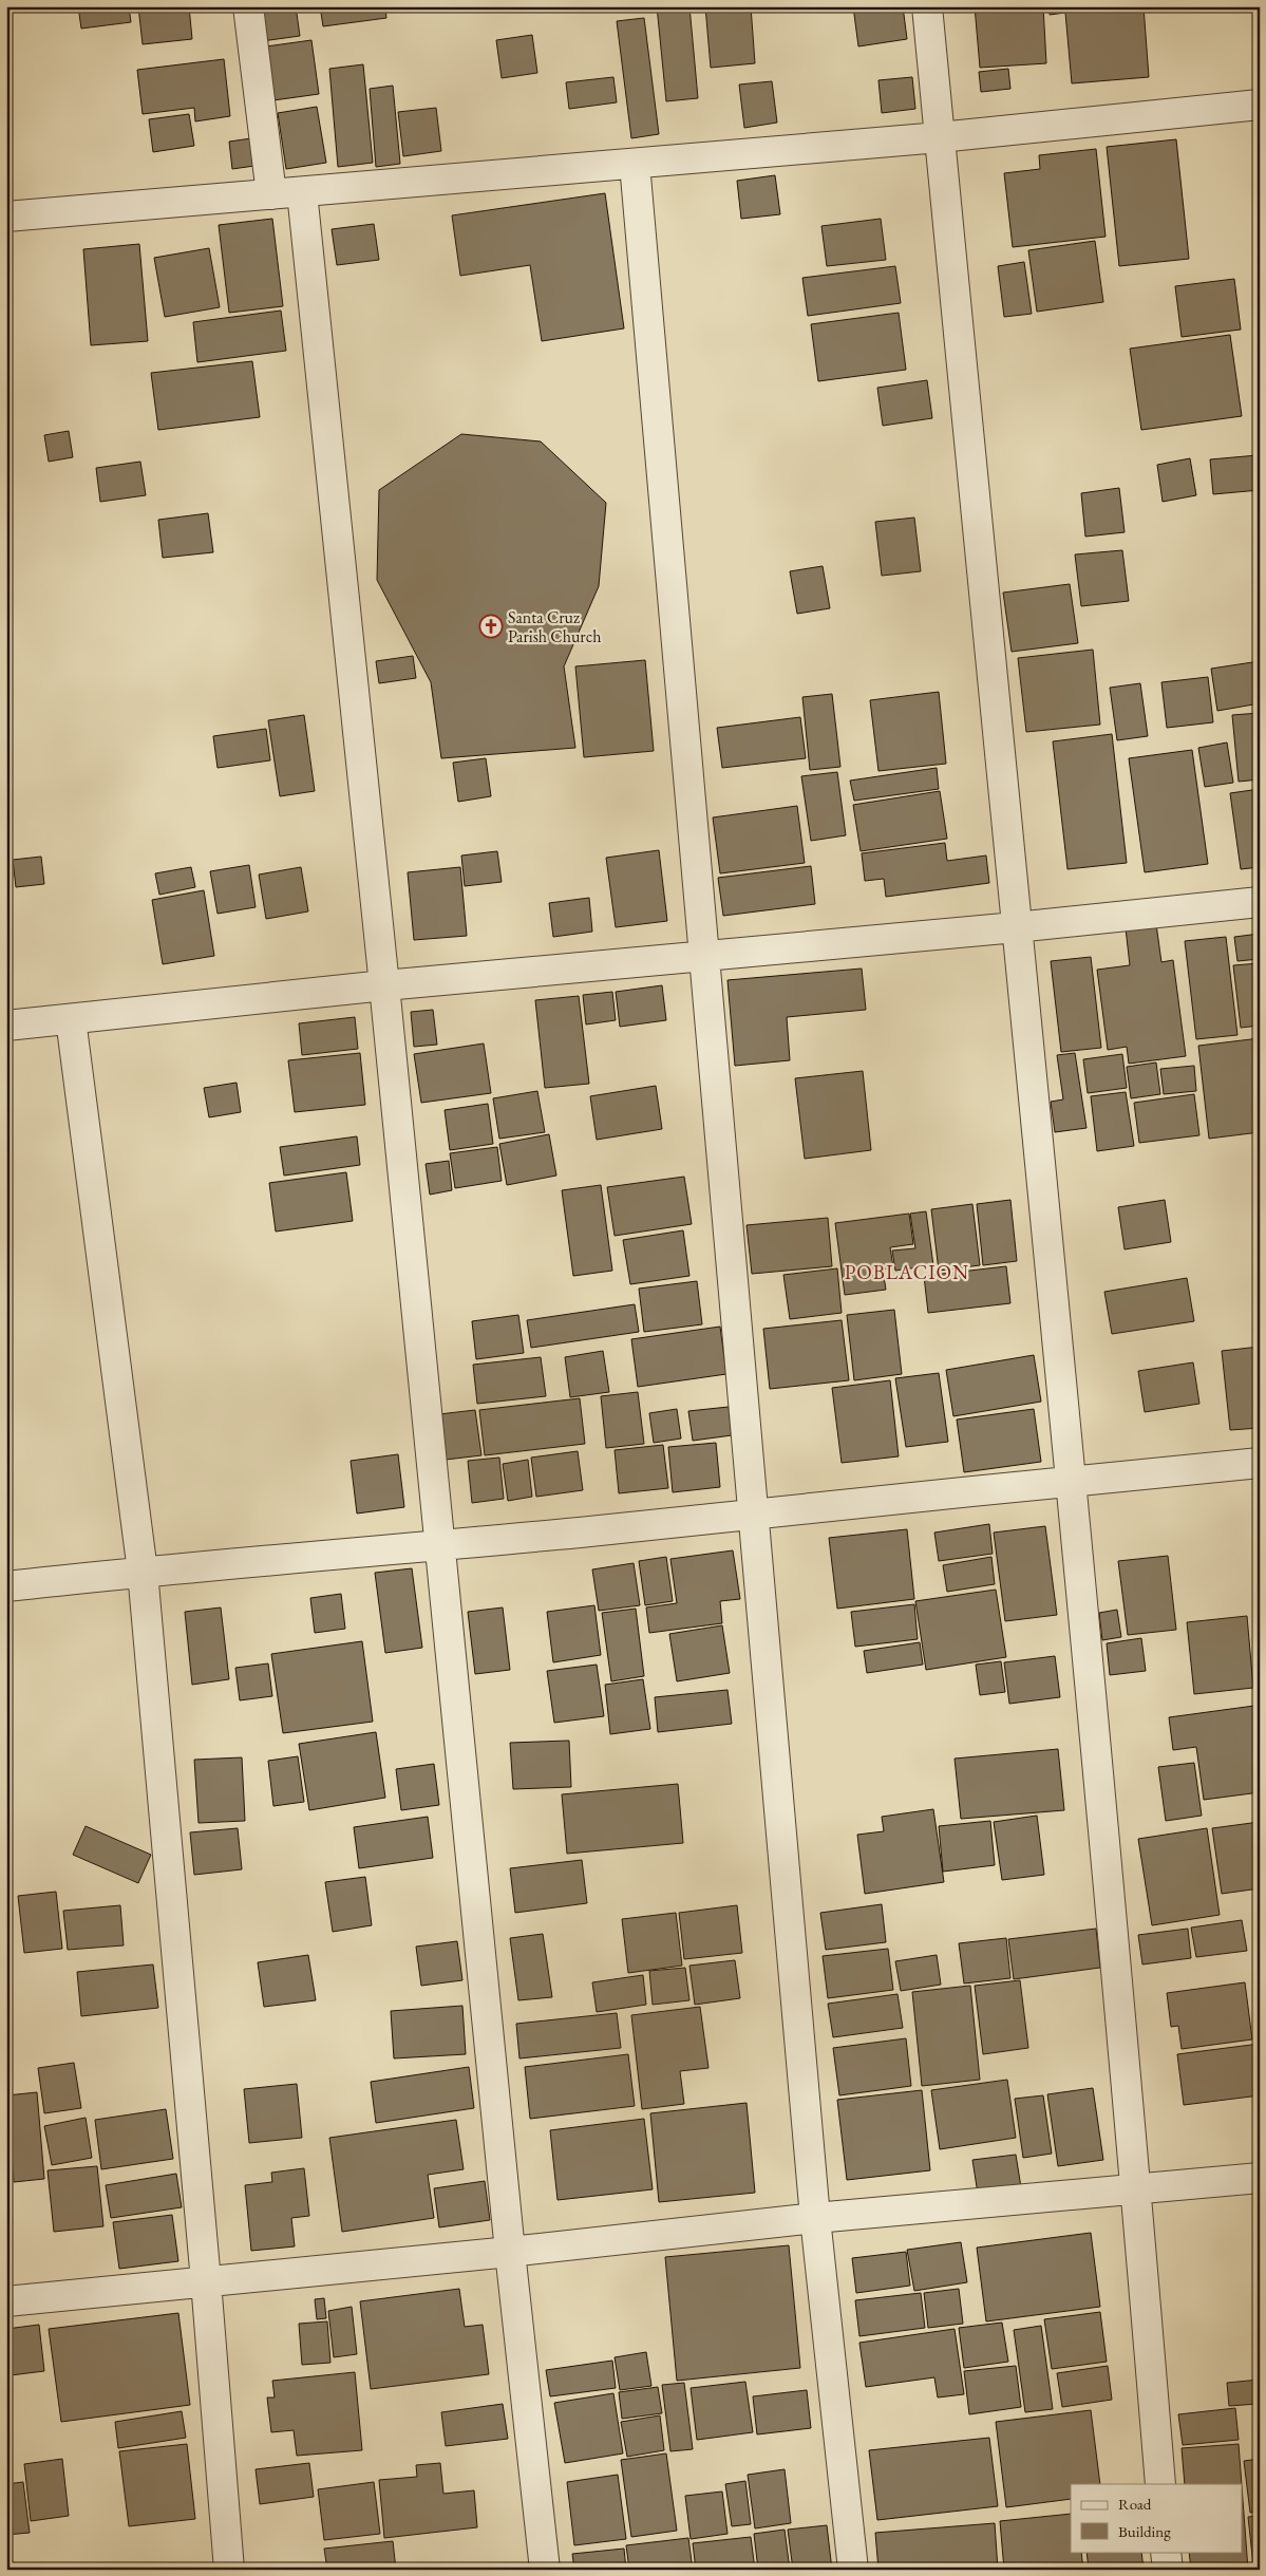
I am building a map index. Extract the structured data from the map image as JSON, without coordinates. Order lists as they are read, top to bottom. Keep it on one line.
{"districts":["POBLACION"],"places":{"church":["Santa Cruz Parish Church"]},"legend":["Road","Building"]}
